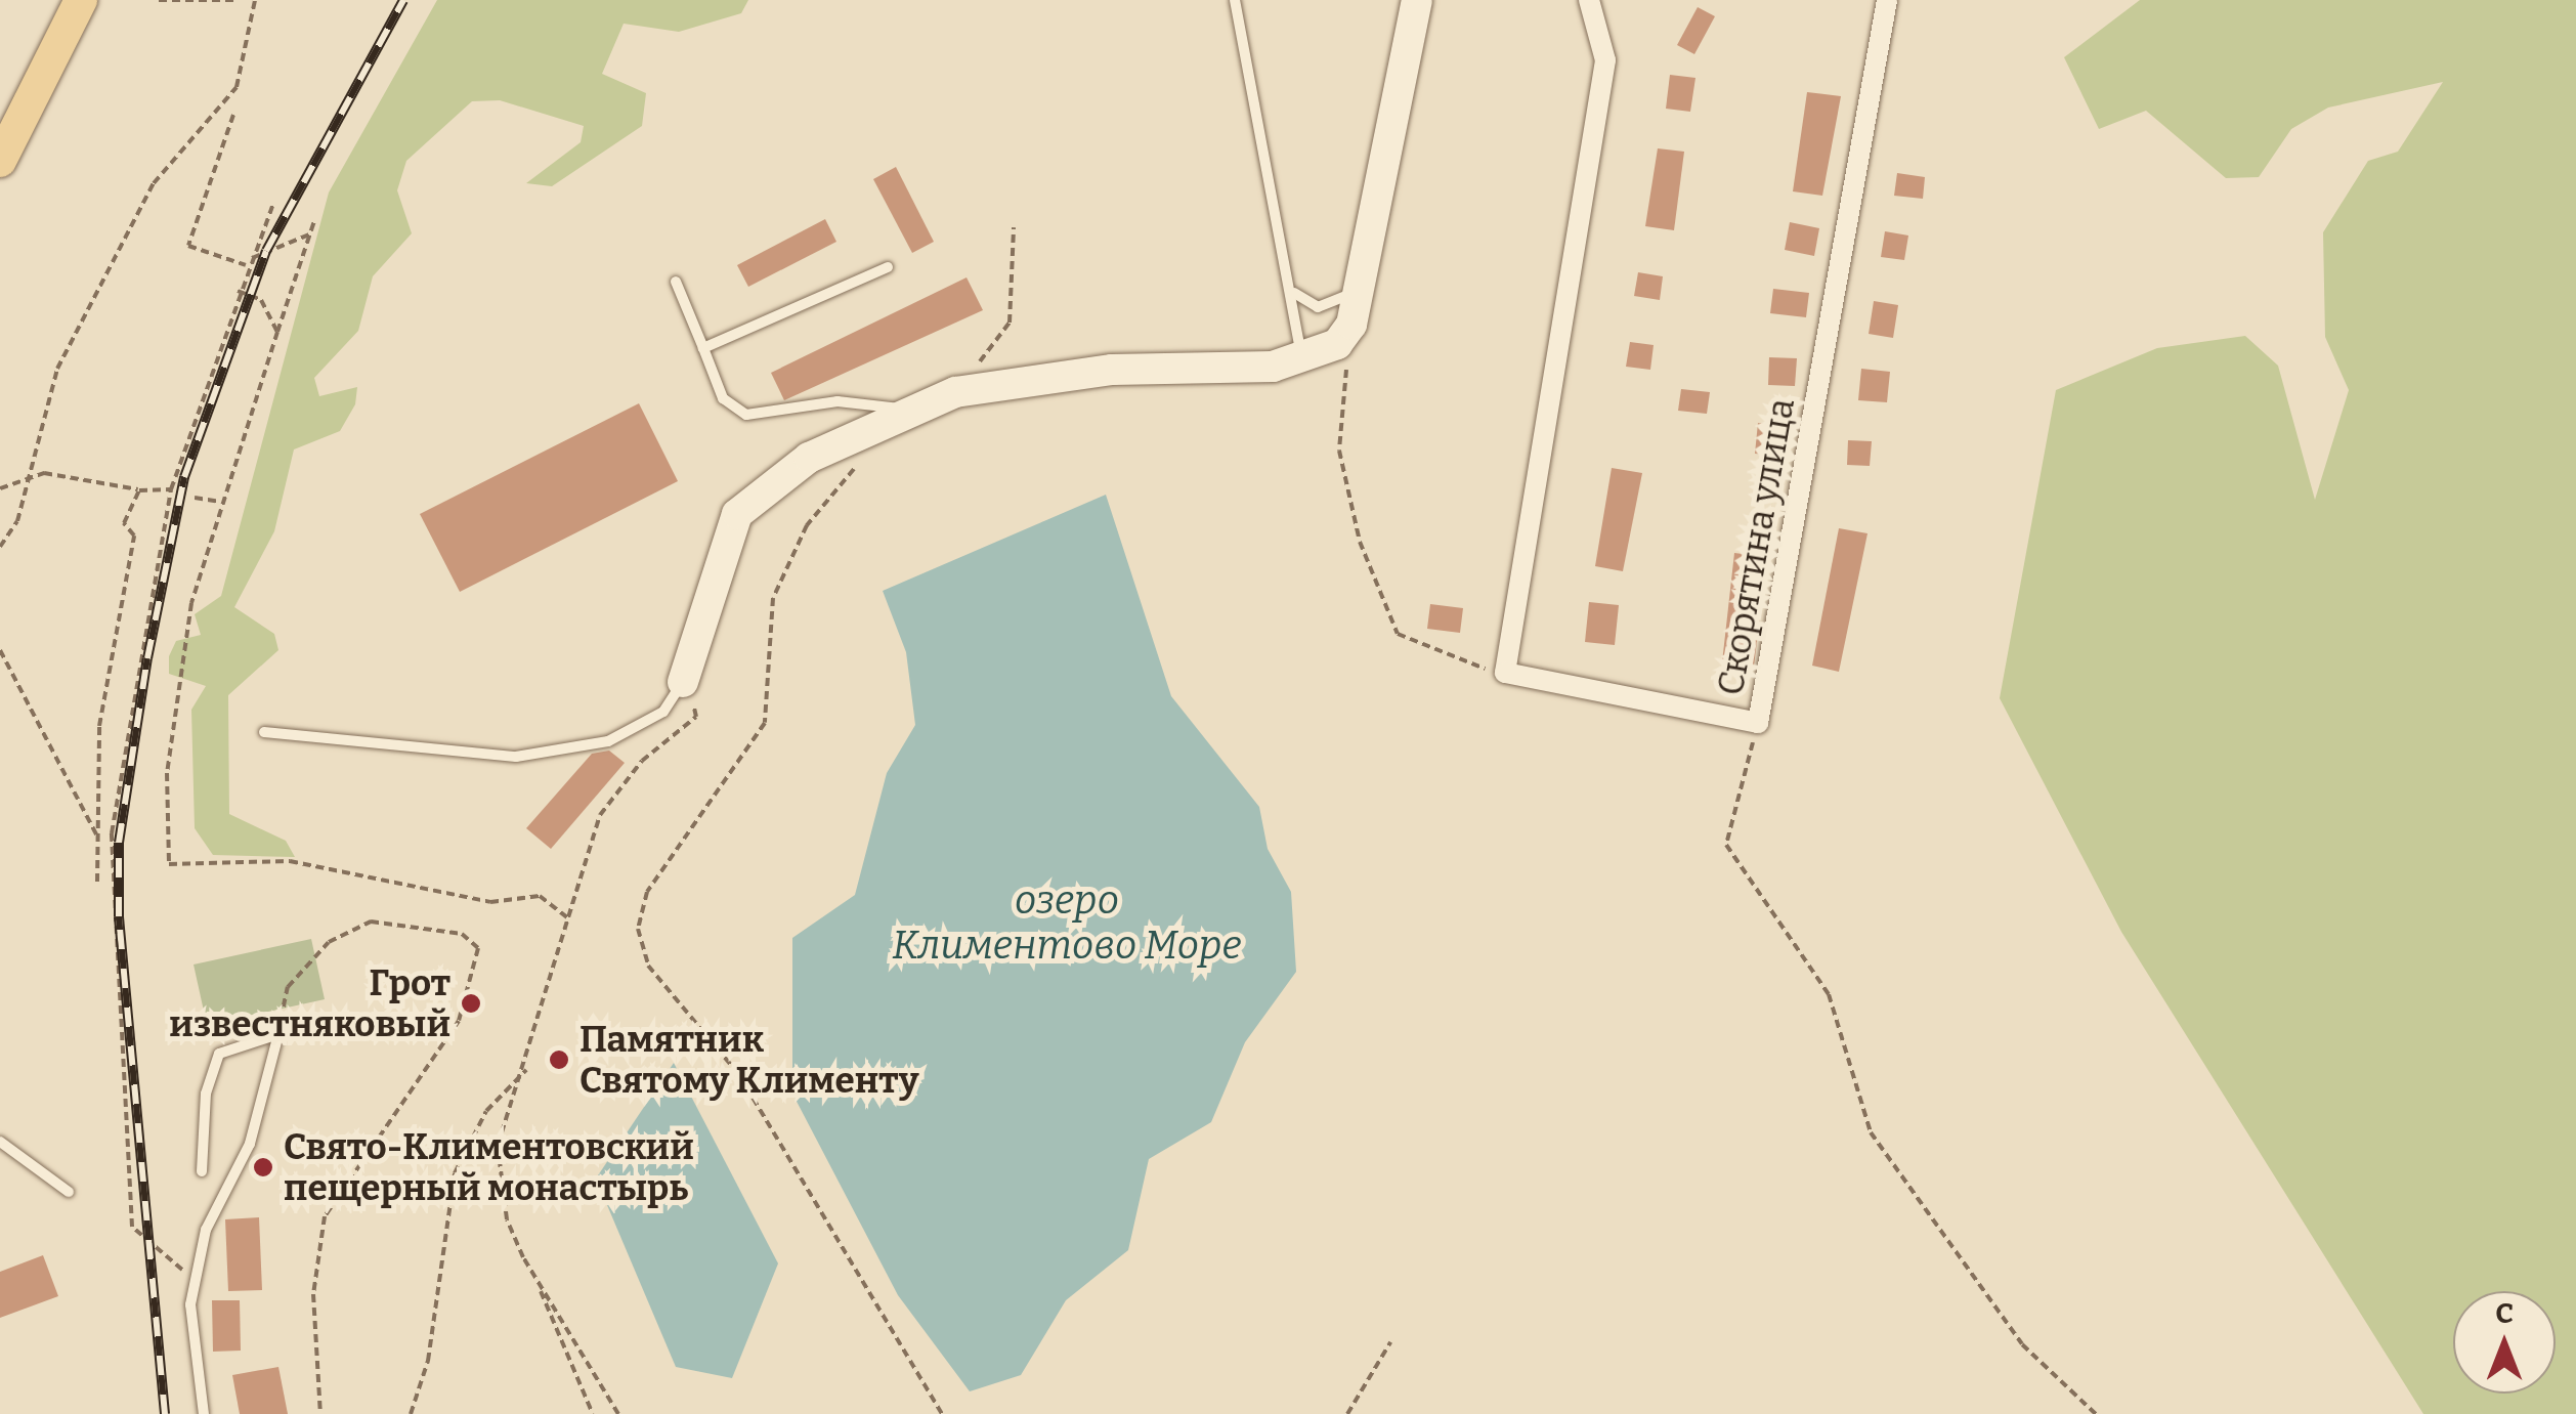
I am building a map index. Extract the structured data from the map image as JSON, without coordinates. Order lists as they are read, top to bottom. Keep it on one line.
{"streets":{"street":["Скорятина улица"]},"water":["озеро Климентово Море"],"places":["Грот известняковый","Памятник Святому Клименту","Свято-Климентовский пещерный монастырь"],"north":"top"}
